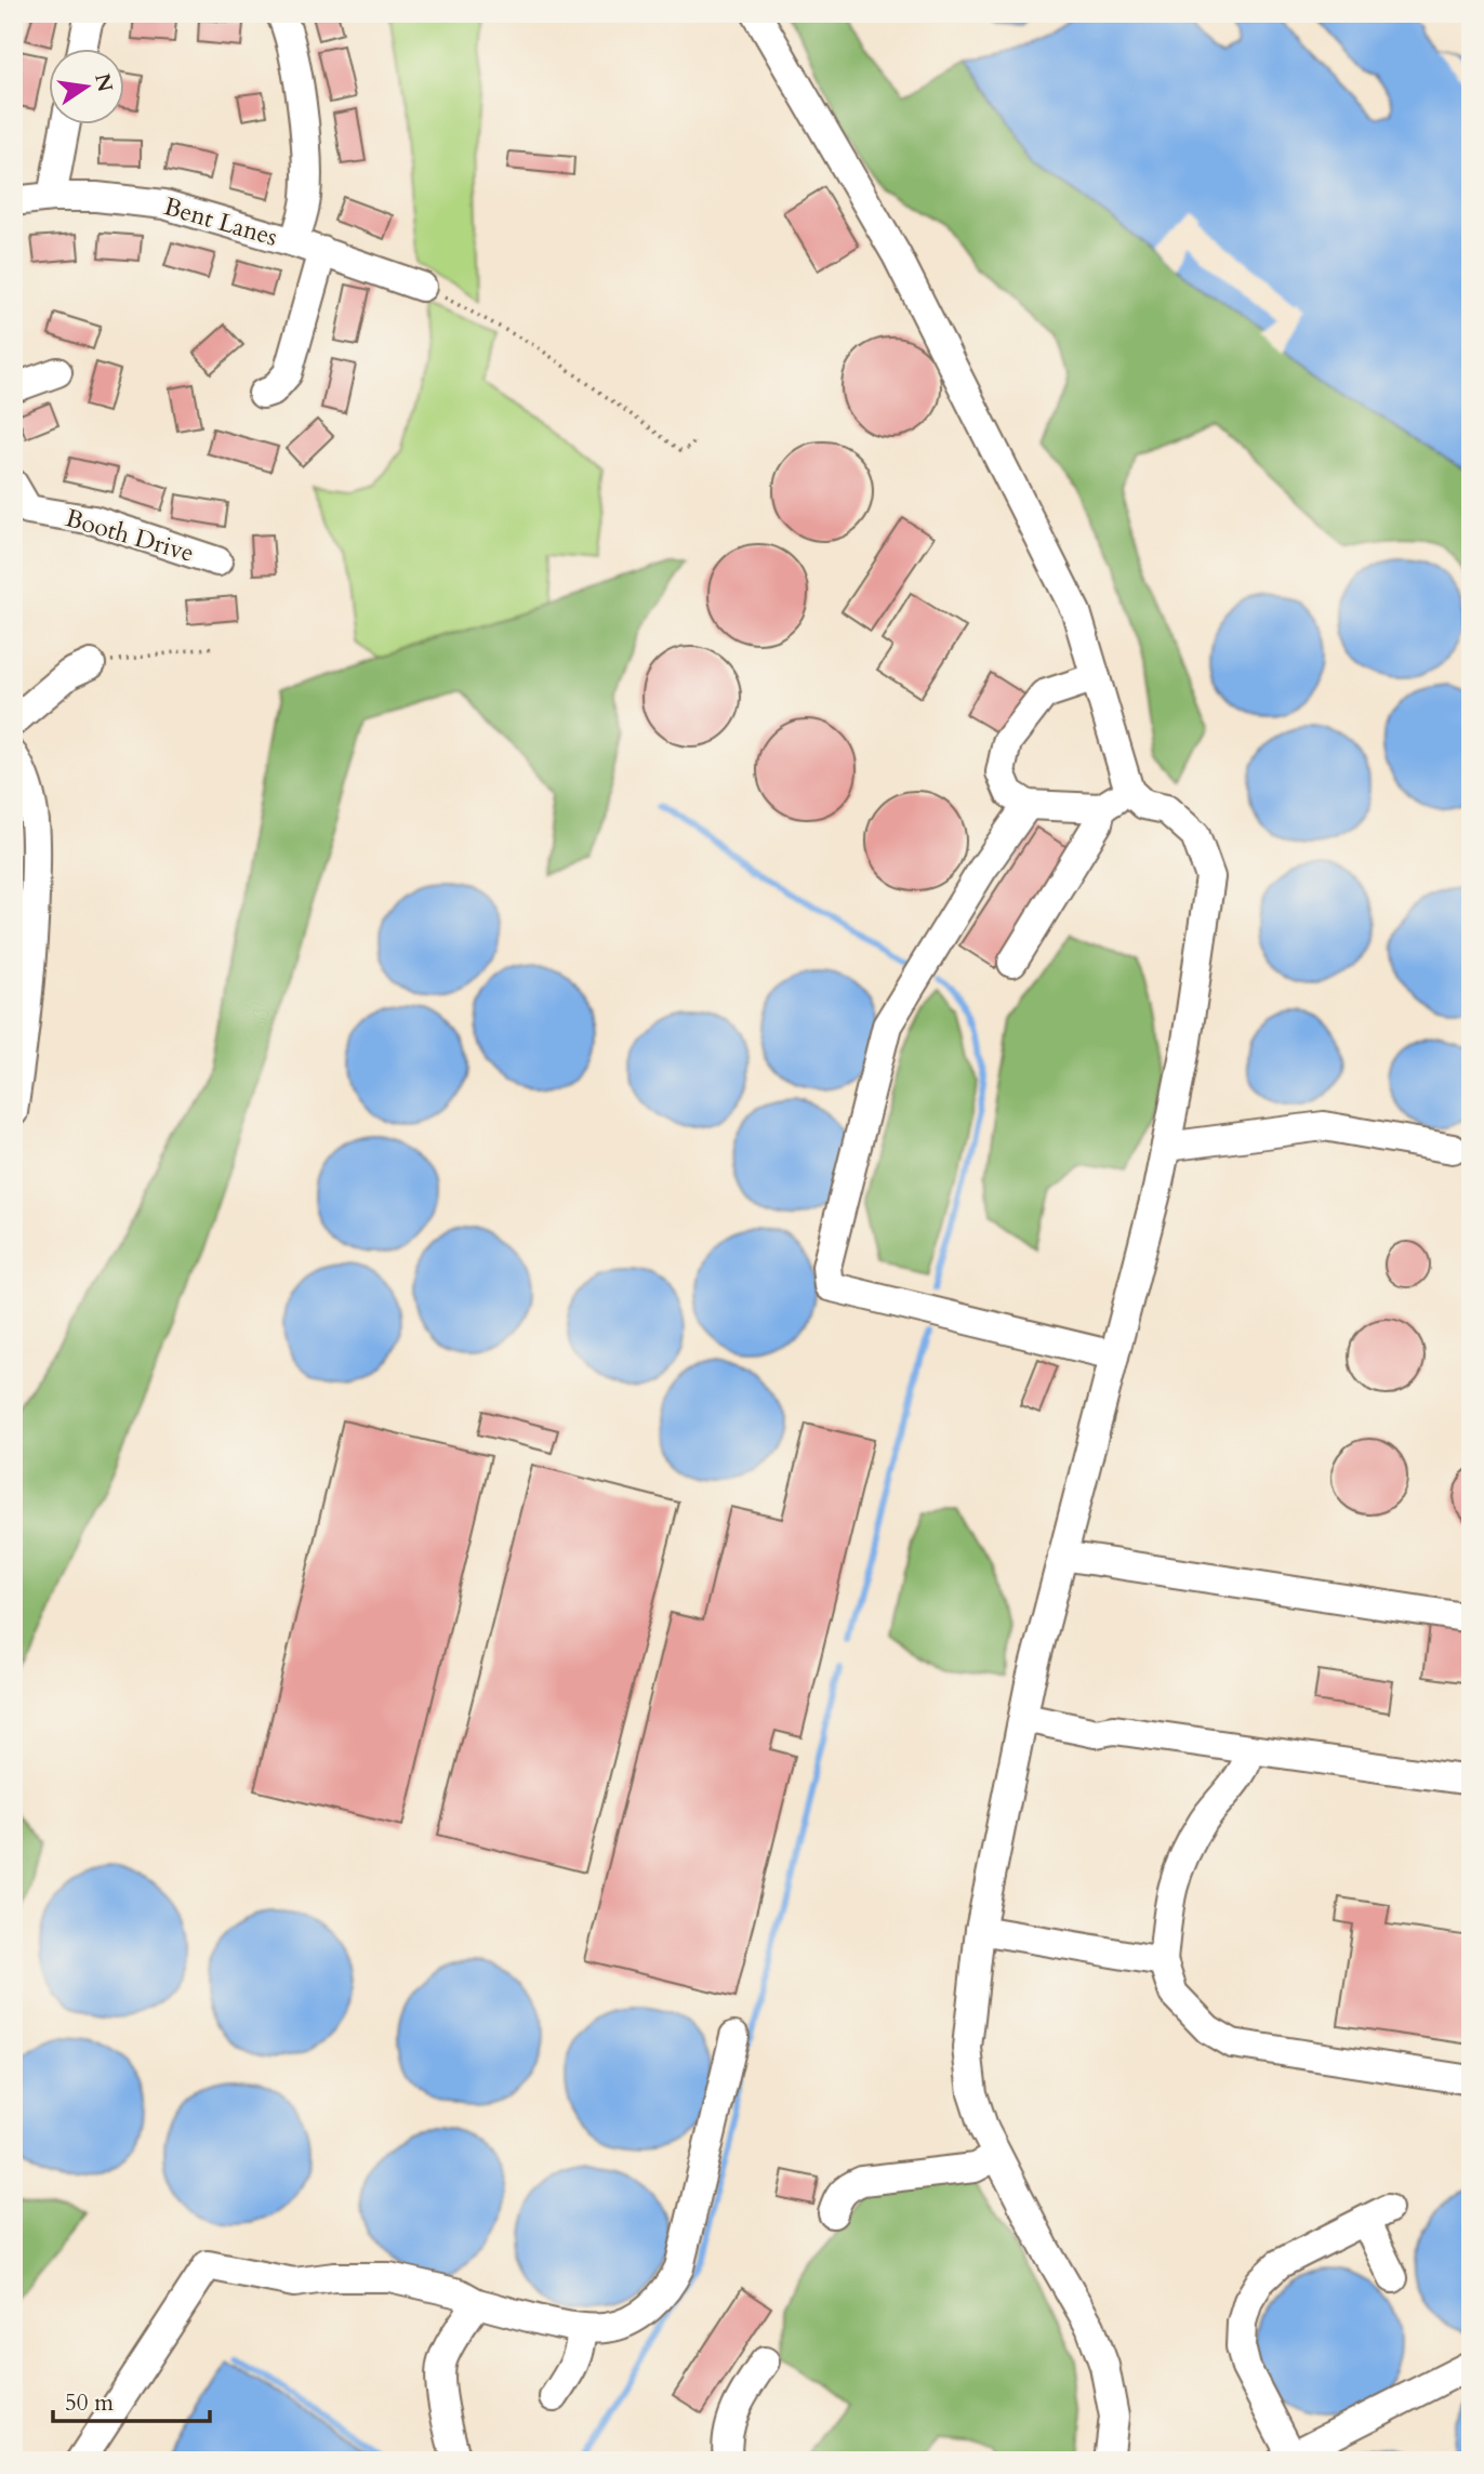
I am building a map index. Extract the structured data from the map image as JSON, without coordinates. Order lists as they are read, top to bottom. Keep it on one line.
{"streets":{"street":["Bent Lanes","Booth Drive"]},"scale_bar":"50 m","north":"right"}
